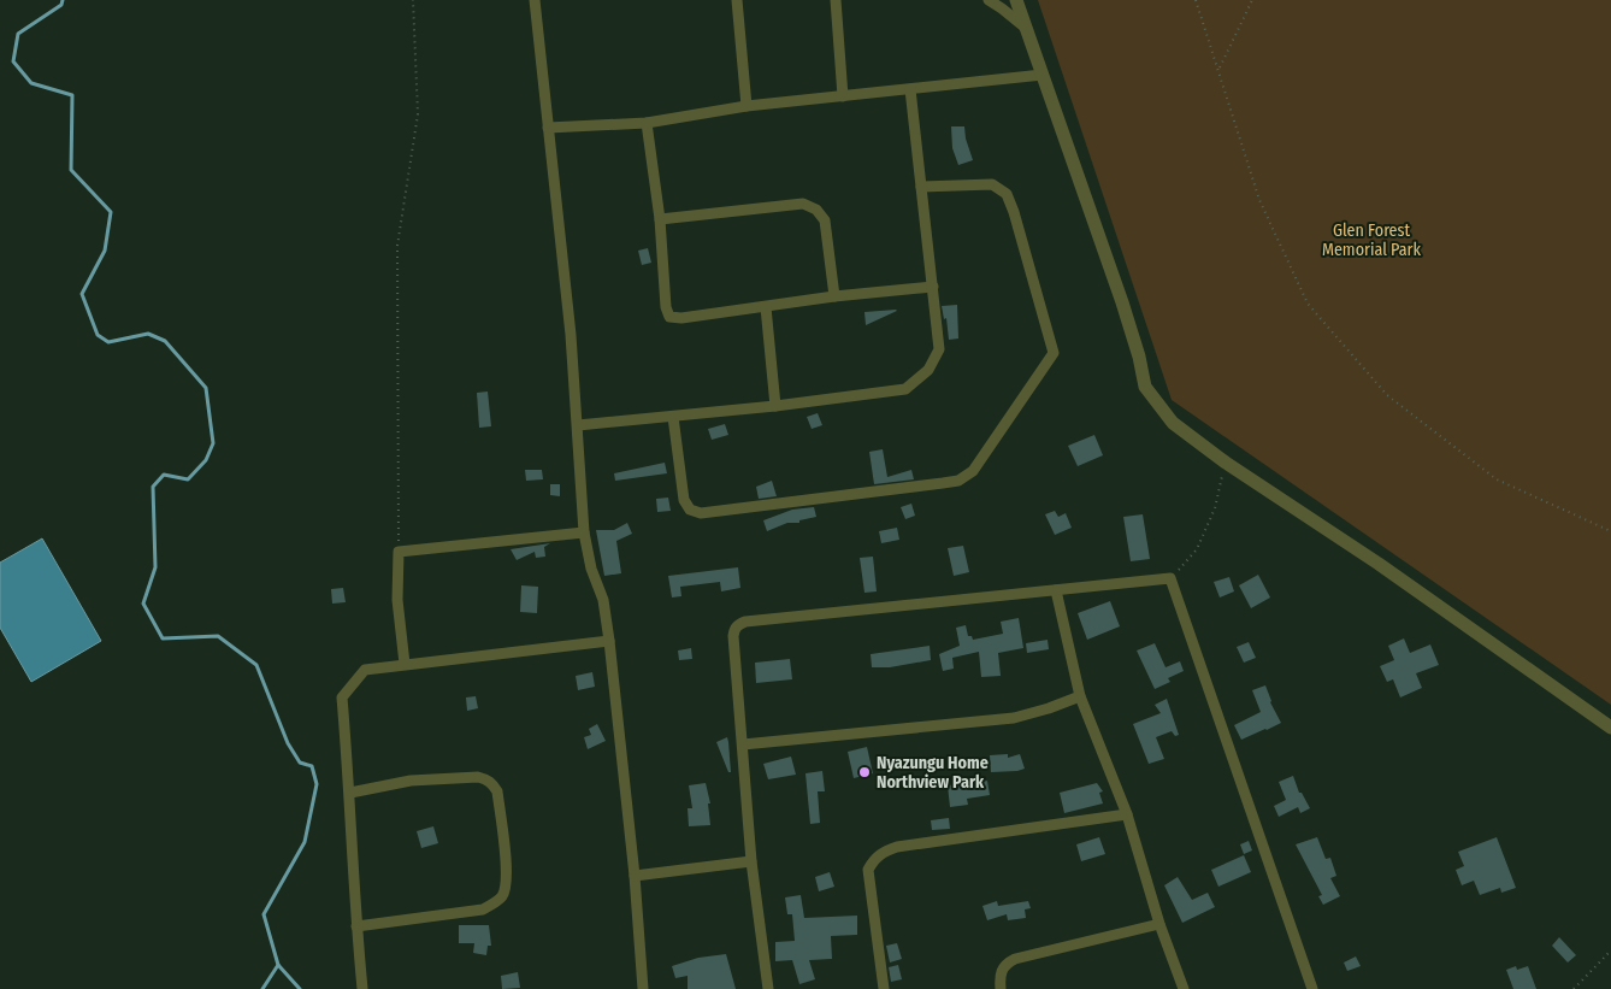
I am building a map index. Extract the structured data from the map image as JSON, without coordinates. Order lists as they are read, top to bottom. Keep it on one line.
{"parks":["Glen Forest Memorial Park"],"places":["Nyazungu Home Northview Park"]}
